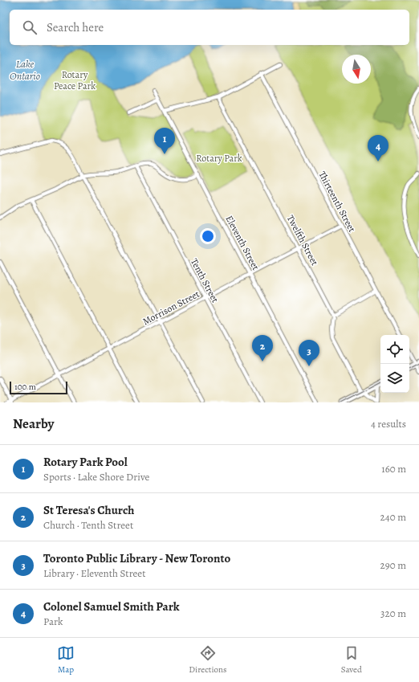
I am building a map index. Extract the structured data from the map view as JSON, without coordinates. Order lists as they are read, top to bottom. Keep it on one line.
{"streets":{"street":["Thirteenth Street","Twelfth Street","Eleventh Street","Tenth Street","Morrison Street"]},"crossings":[["Thirteenth Street","Morrison Street"],["Twelfth Street","Morrison Street"],["Eleventh Street","Morrison Street"],["Tenth Street","Morrison Street"]],"water":["Lake Ontario"],"parks":["Rotary Peace Park","Rotary Park"],"scale_bar":"100 m","north":"bottom","page":{"search":"Search here","pins":["1","4","2","3"],"scale":"100 m","heading":["Nearby","4 results"],"list":[{"mark":"1","name":"Rotary Park Pool","note":"Sports · Lake Shore Drive","value":"160 m"},{"mark":"2","name":"St Teresa's Church","note":"Church · Tenth Street","value":"240 m"},{"mark":"3","name":"Toronto Public Library - New Toronto","note":"Library · Eleventh Street","value":"290 m"},{"mark":"4","name":"Colonel Samuel Smith Park","note":"Park","value":"320 m"}],"nav":["Map","Directions","Saved"]}}
